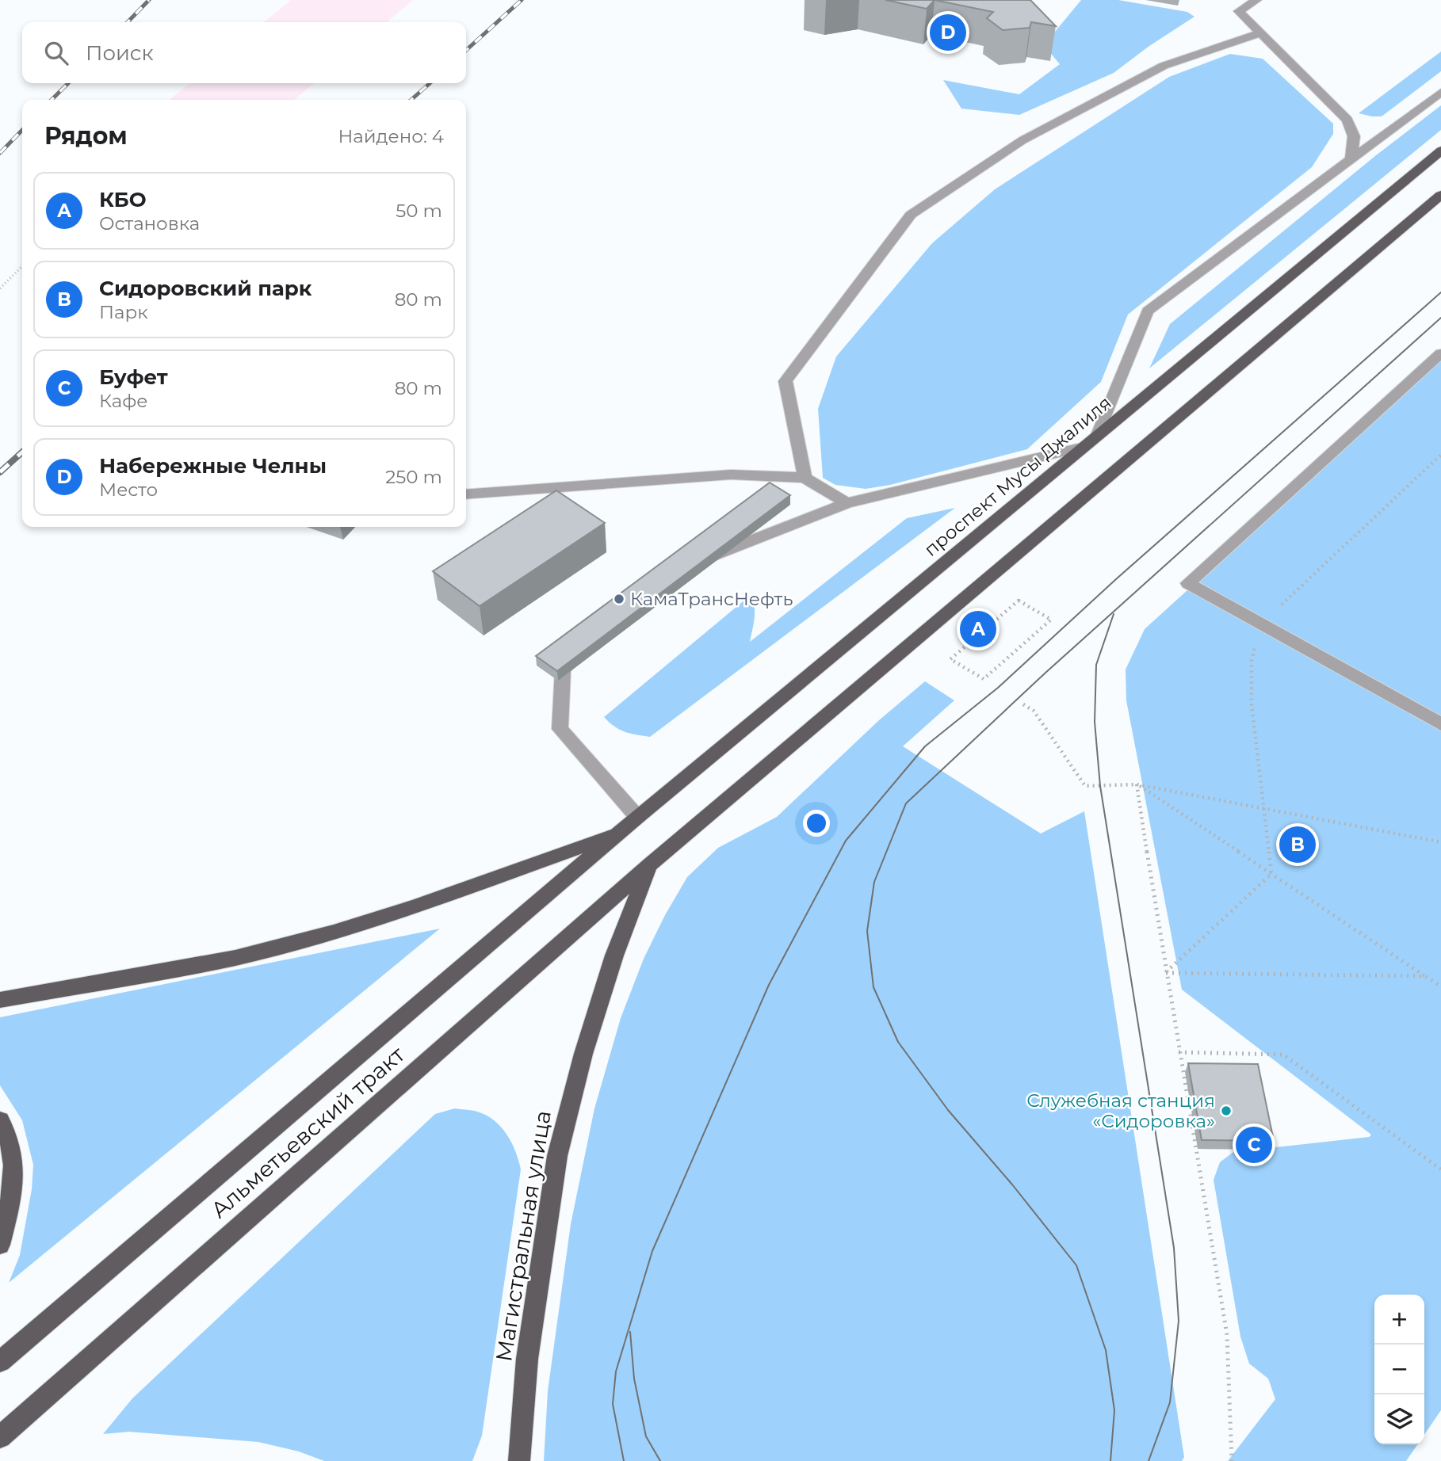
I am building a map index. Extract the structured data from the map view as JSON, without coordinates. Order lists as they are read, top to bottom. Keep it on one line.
{"streets":{"main road":["проспект Мусы Джалиля","Альметьевский тракт","Магистральная улица"]},"crossings":[["проспект Мусы Джалиля","Альметьевский тракт"],["Альметьевский тракт","Магистральная улица"]],"places":["КамаТрансНефть","Служебная станция «Сидоровка»"],"page":{"pins":["D","A","B","C"],"search":"Поиск","heading":["Рядом","Найдено: 4"],"list":[{"mark":"A","name":"КБО","note":"Остановка","value":"50 m"},{"mark":"B","name":"Сидоровский парк","note":"Парк","value":"80 m"},{"mark":"C","name":"Буфет","note":"Кафе","value":"80 m"},{"mark":"D","name":"Набережные Челны","note":"Место","value":"250 m"}],"map_buttons":["+","−"]}}
